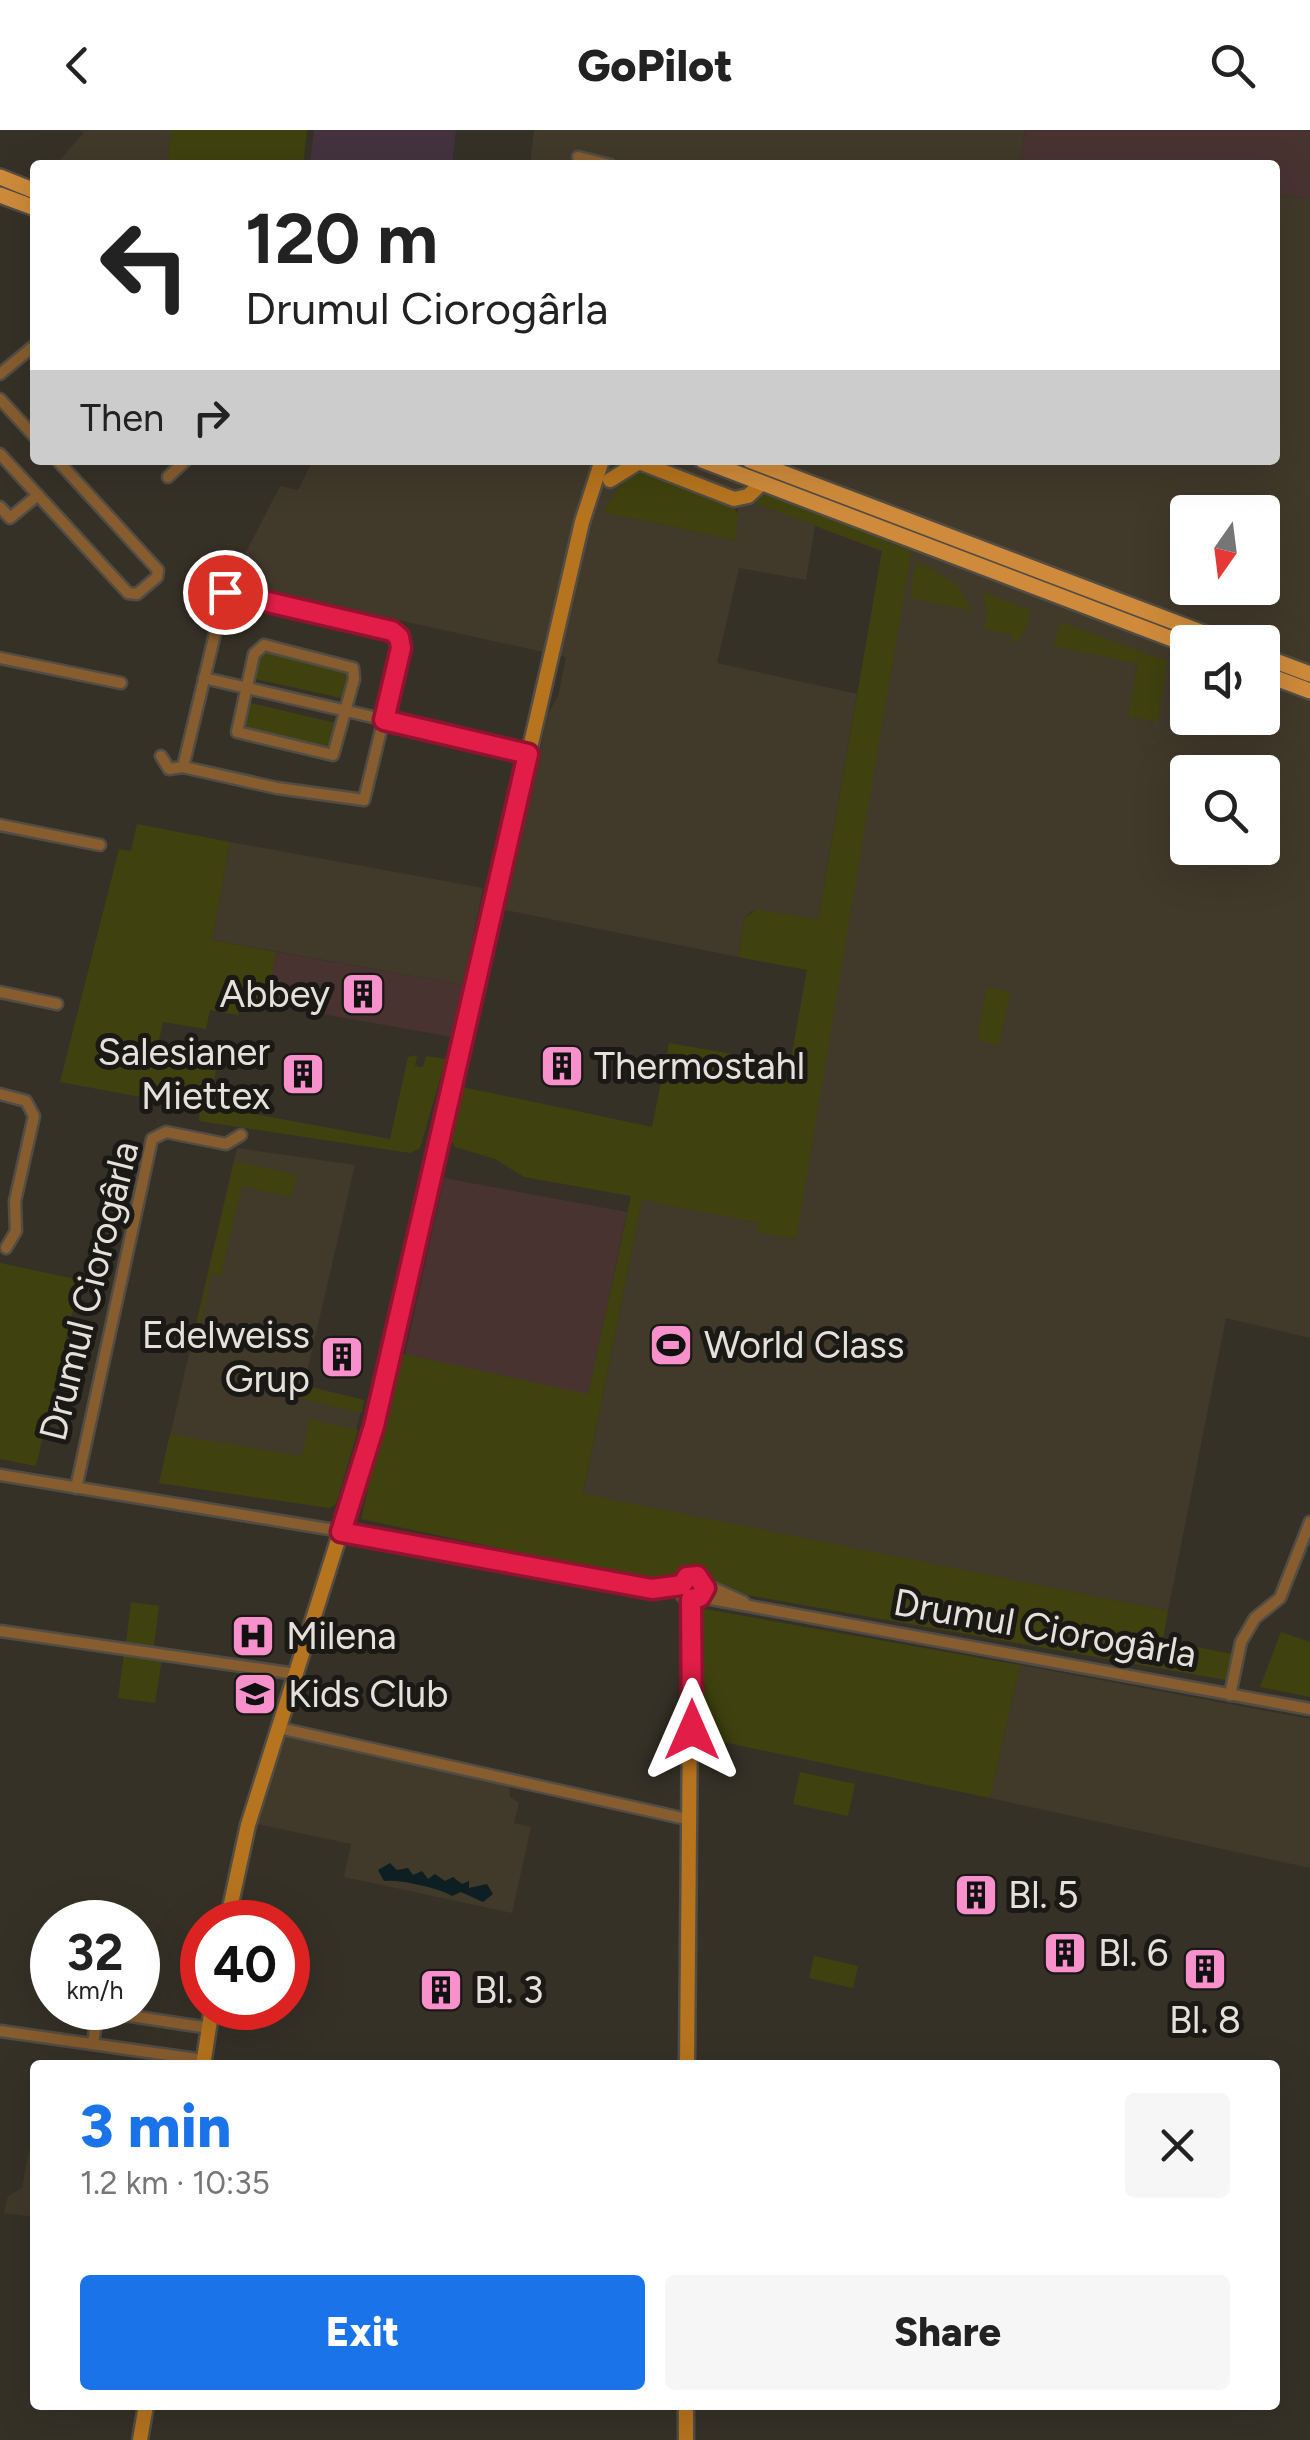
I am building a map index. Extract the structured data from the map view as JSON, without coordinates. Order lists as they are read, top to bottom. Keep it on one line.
{"streets":{"street":["Drumul Ciorogârla"]},"places":{"building":["Abbey","Thermostahl","Salesianer Miettex","Edelweiss Grup","Bl. 5","Bl. 6","Bl. 8","Bl. 3"],"sports":["World Class"],"hospital":["Milena"],"school or university":["Kids Club"]},"north":"bottom","page":{"header":"GoPilot","turn":["120 m","Drumul Ciorogârla"],"then":"Then","speed":"32 km/h","limit":"40","heading":["3 min","1.2 km · 10:35"],"buttons":["Exit","Share"]}}
